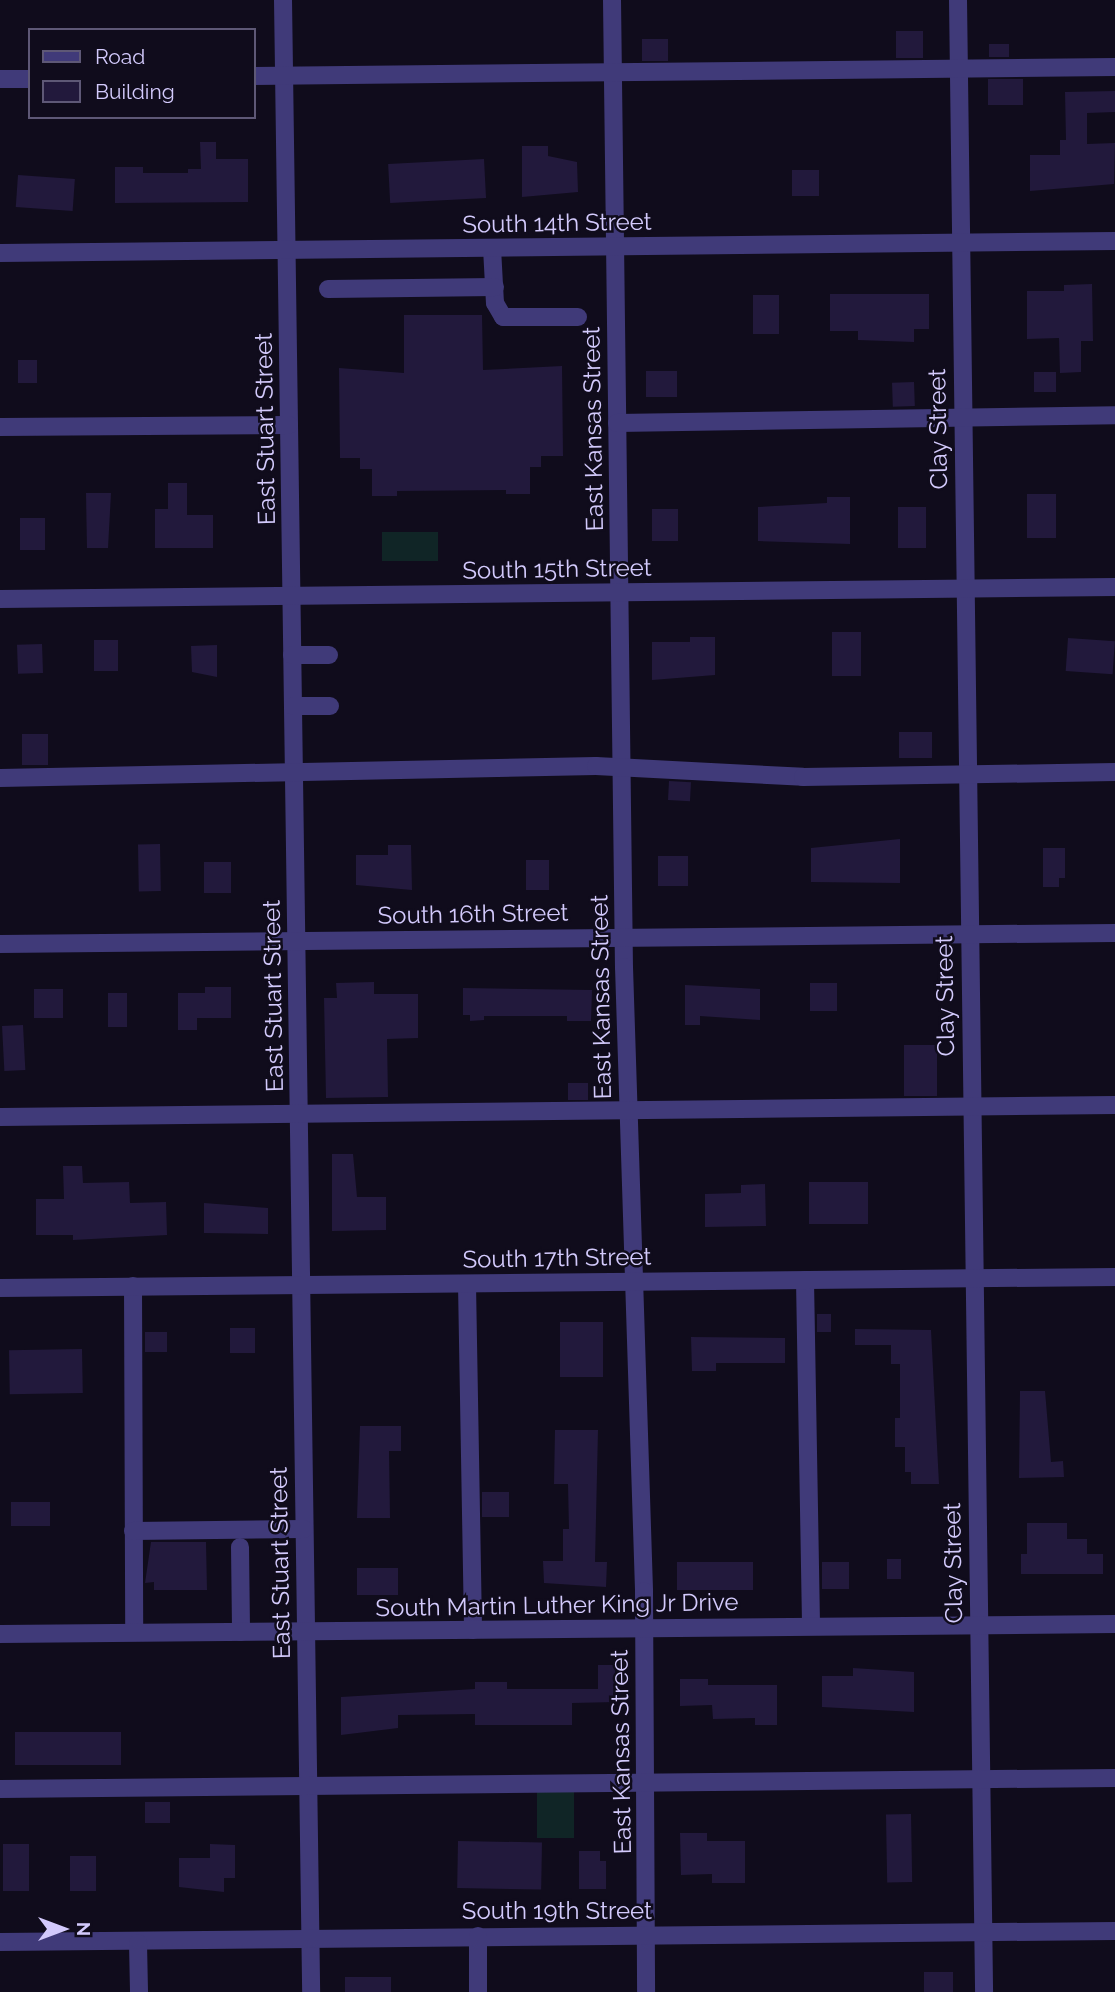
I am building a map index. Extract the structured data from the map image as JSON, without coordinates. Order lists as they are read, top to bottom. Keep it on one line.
{"streets":{"street":["South 14th Street","East Stuart Street","East Kansas Street","Clay Street","South 15th Street","South 16th Street","South 17th Street","South Martin Luther King Jr Drive","South 19th Street"]},"crossings":[["South 14th Street","East Stuart Street"],["South 14th Street","East Kansas Street"],["South 14th Street","Clay Street"],["East Stuart Street","South 15th Street"],["East Stuart Street","South 16th Street"],["East Stuart Street","South 17th Street"],["East Stuart Street","South Martin Luther King Jr Drive"],["East Stuart Street","South 19th Street"],["East Kansas Street","South 15th Street"],["East Kansas Street","South 16th Street"],["East Kansas Street","South 17th Street"],["East Kansas Street","South Martin Luther King Jr Drive"],["East Kansas Street","South 19th Street"],["Clay Street","South 15th Street"],["Clay Street","South 16th Street"],["Clay Street","South 17th Street"],["Clay Street","South Martin Luther King Jr Drive"],["Clay Street","South 19th Street"]],"legend":["Road","Building"],"north":"right"}
